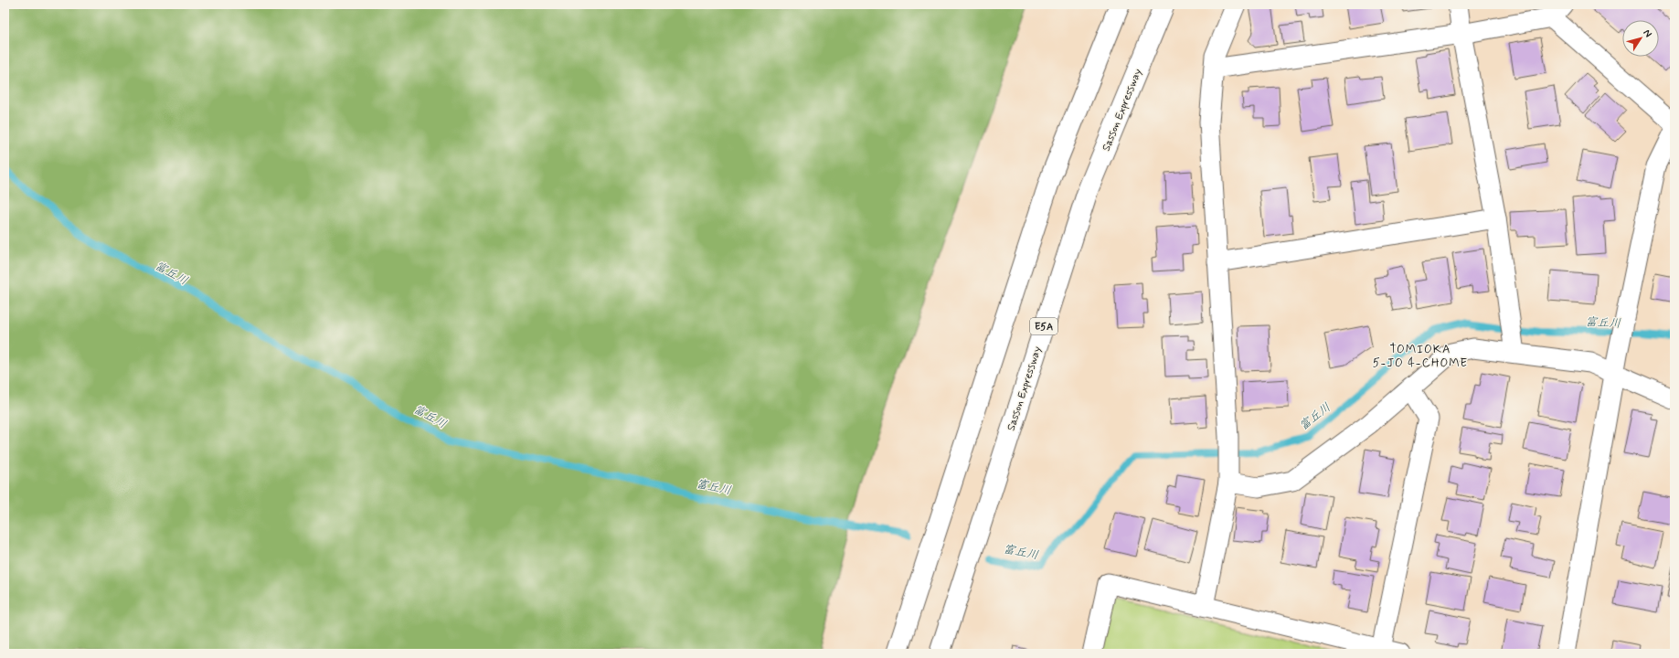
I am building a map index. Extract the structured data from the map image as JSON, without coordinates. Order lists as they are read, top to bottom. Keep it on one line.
{"streets":{"highway":["Sasson Expressway","E5A"]},"districts":["TOMIOKA 5-JO 4-CHOME"],"water":["富丘川"],"north":"top right"}
